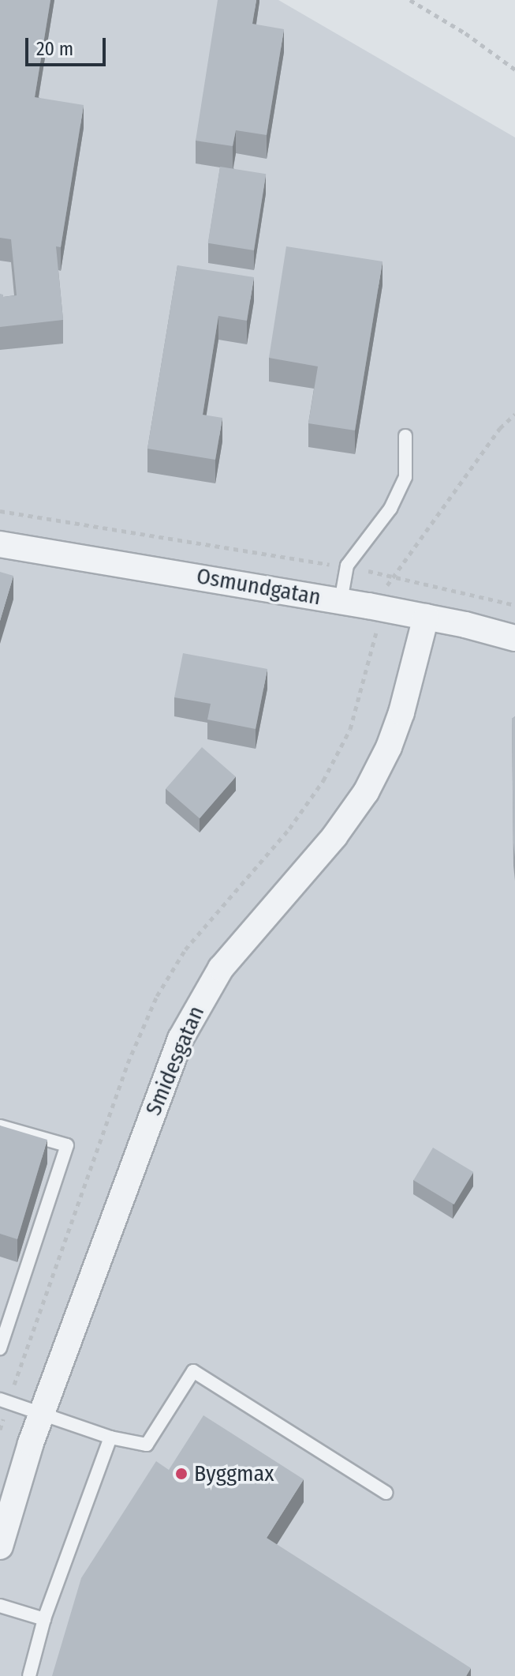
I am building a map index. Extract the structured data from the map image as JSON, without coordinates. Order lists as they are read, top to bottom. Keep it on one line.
{"streets":{"street":["Osmundgatan","Smidesgatan"]},"crossings":[["Osmundgatan","Smidesgatan"]],"places":["Byggmax"],"scale_bar":"20 m"}
